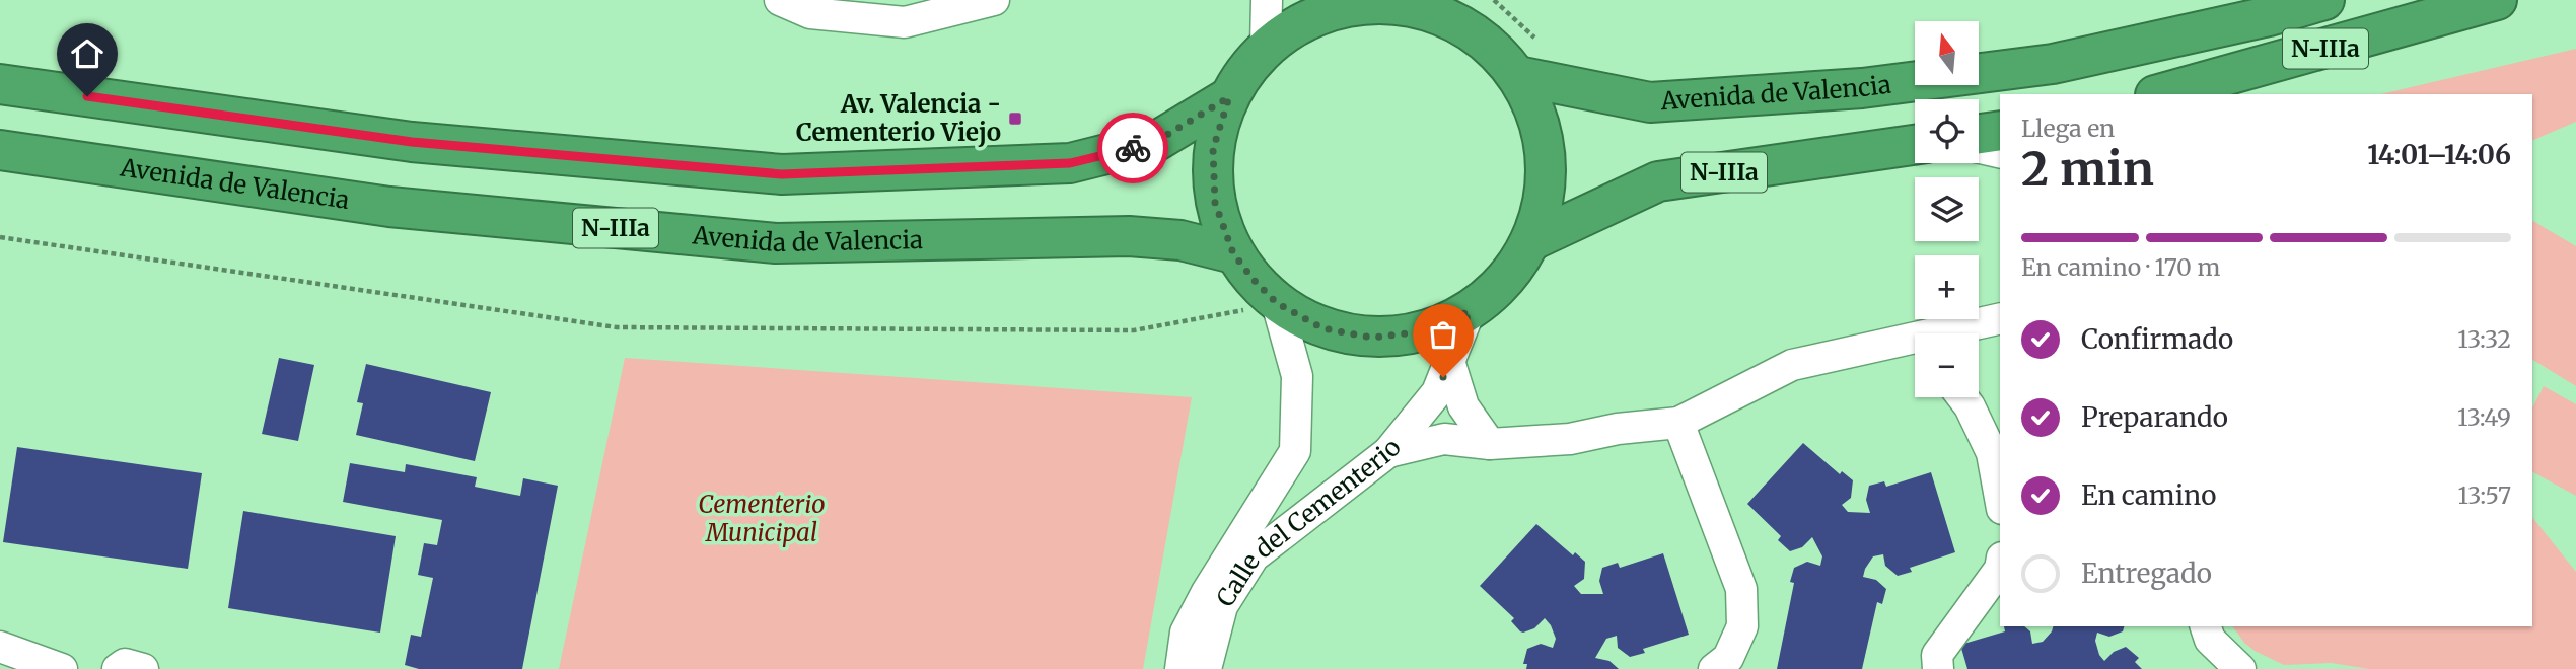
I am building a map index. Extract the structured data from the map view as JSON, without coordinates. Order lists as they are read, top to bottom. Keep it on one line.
{"streets":{"highway":["N-IIIa","Avenida de Valencia"],"street":["Calle del Cementerio"]},"parks":["Cementerio Municipal"],"places":{"transit":["Av. Valencia - Cementerio Viejo"]},"north":"top","page":{"map_buttons":["+","−"],"heading":["2 min","Llega en","14:01–14:06"],"bar":"En camino · 170 m","list":[["Confirmado","13:32"],["Preparando","13:49"],["En camino","13:57"],"Entregado"]}}
